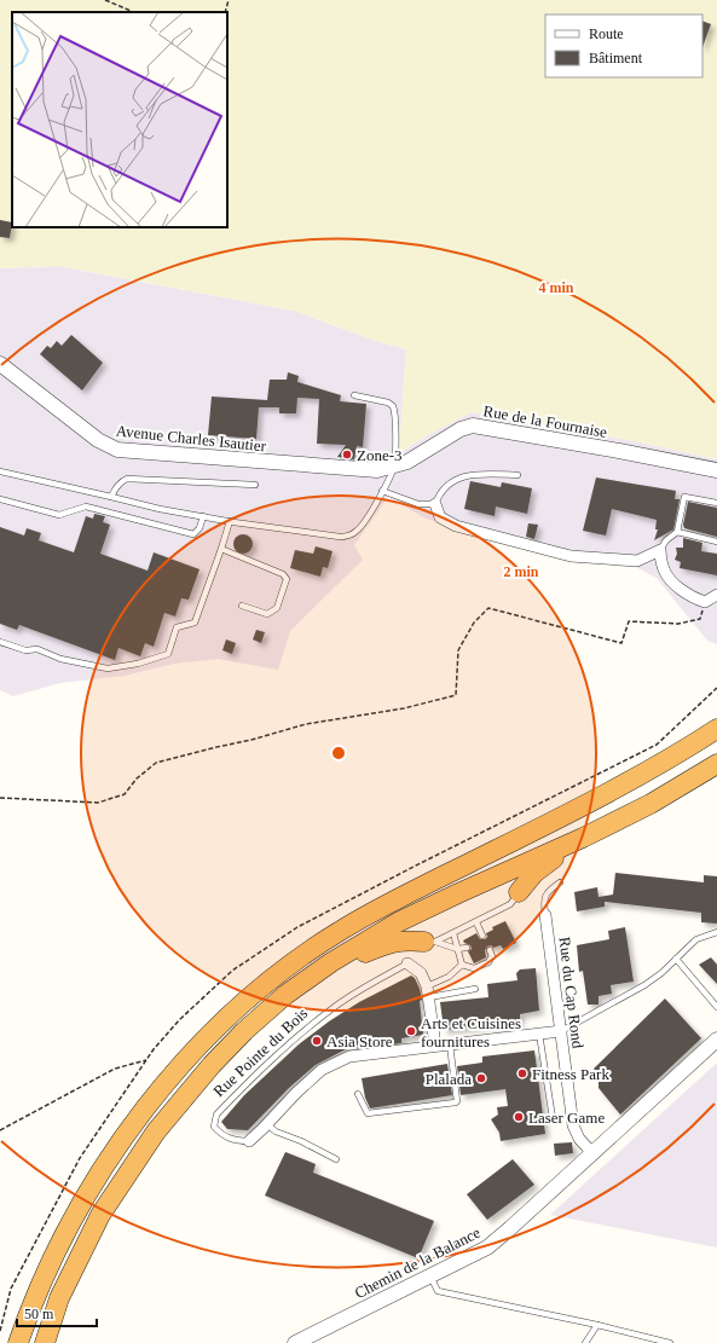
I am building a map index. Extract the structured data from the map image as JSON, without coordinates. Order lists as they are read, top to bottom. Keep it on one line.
{"streets":{"street":["Rue de la Fournaise","Avenue Charles Isautier","Rue du Cap Rond","Rue Pointe du Bois","Chemin de la Balance"]},"crossings":[["Rue de la Fournaise","Avenue Charles Isautier"],["Rue du Cap Rond","Rue Pointe du Bois"],["Rue du Cap Rond","Chemin de la Balance"]],"places":["Zone-3","Arts et Cuisines fournitures","Asia Store","Fitness Park","Plalada","Laser Game"],"legend":["Route","Bâtiment"],"scale_bar":"50 m","rings":["4 min","2 min"]}
